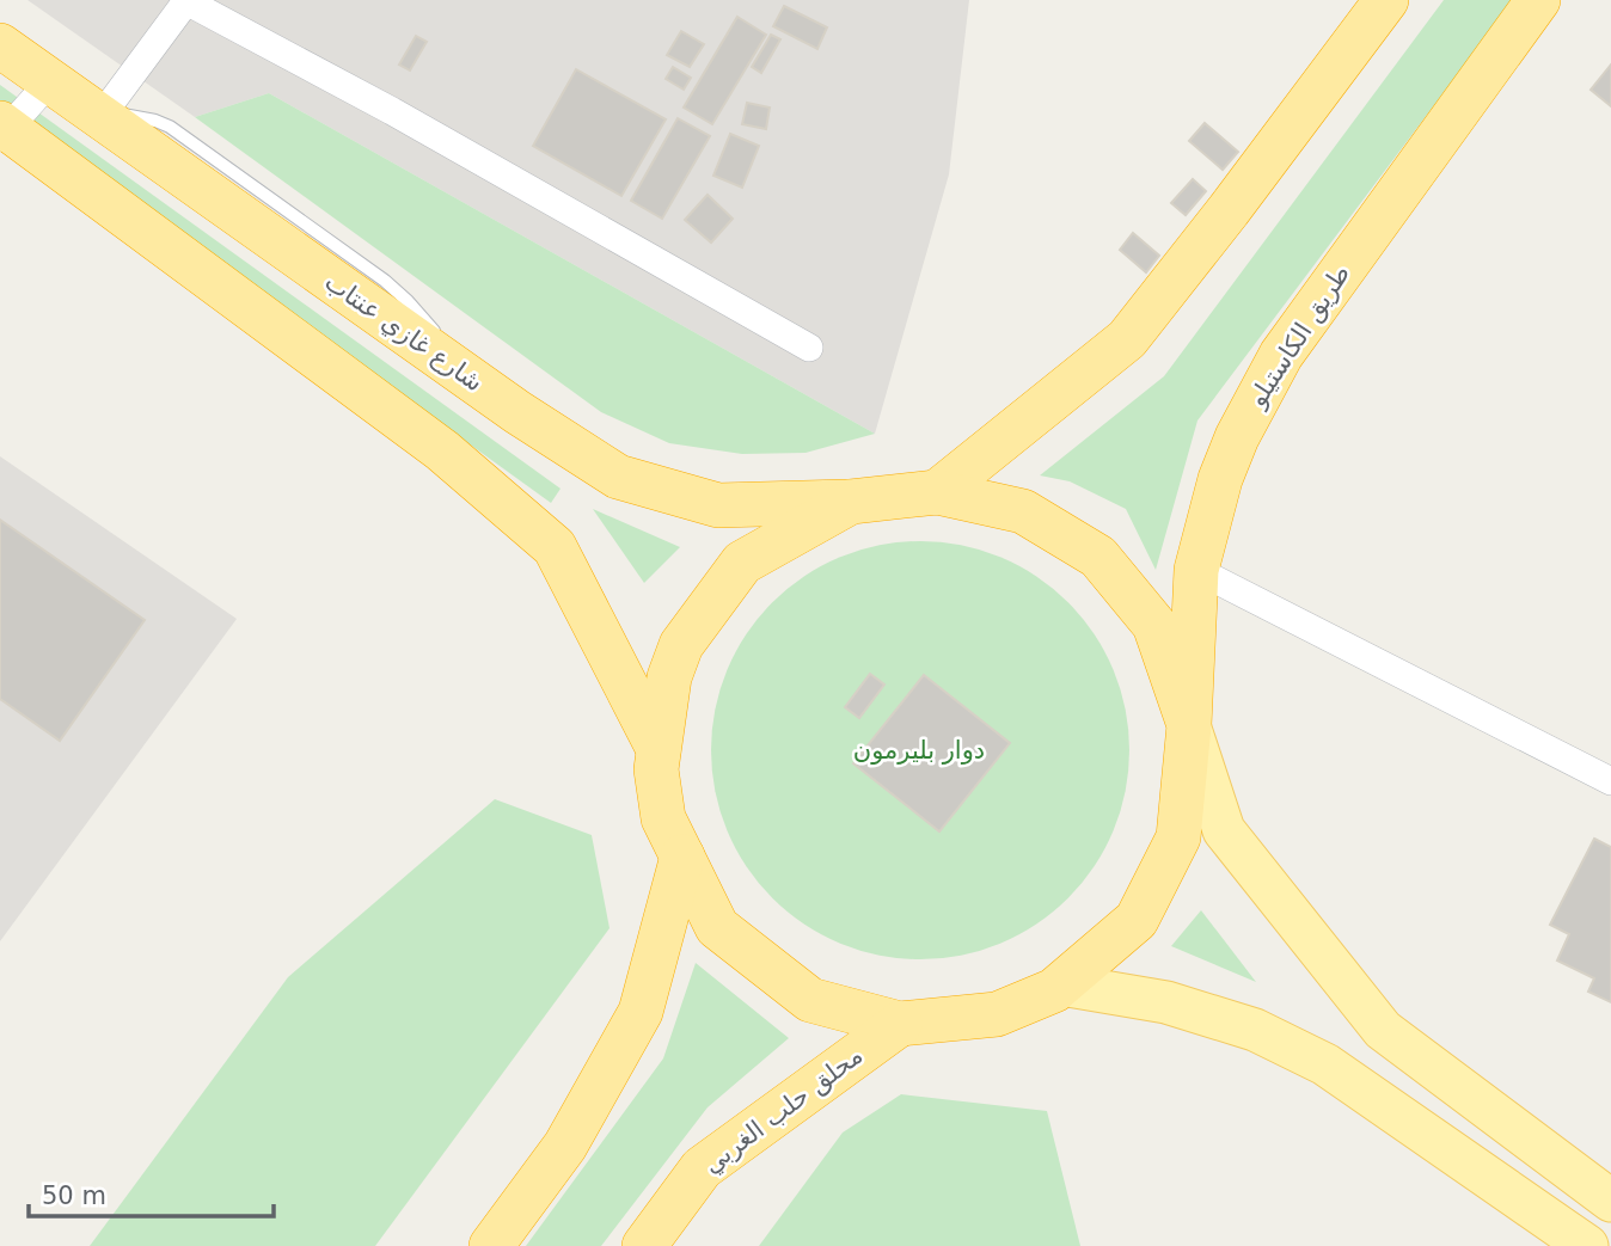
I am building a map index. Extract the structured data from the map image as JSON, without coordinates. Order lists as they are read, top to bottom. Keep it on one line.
{"streets":{"highway":["شارع غازي عنتاب","طريق الكاستيلو","محلق حلب الغربي"]},"crossings":[["طريق الكاستيلو","محلق حلب الغربي"]],"parks":["دوار بليرمون"],"scale_bar":"50 m"}
